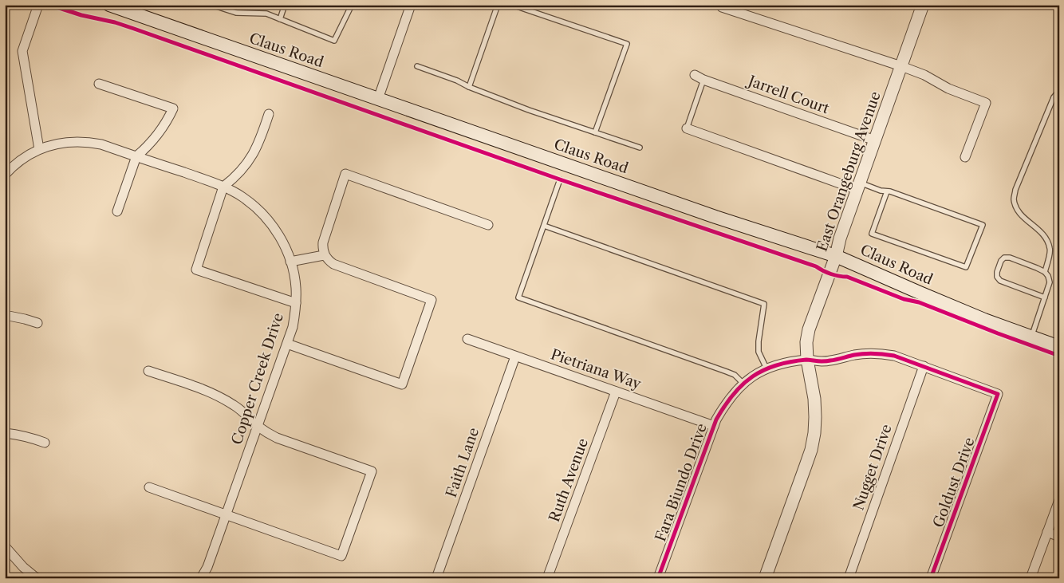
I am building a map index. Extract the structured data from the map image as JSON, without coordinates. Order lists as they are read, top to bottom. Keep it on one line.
{"streets":{"main road":["Claus Road"],"street":["Jarrell Court","East Orangeburg Avenue","Pietriana Way","Copper Creek Drive","Faith Lane","Nugget Drive","Ruth Avenue","Fara Biundo Drive","Goldust Drive"]},"crossings":[["Claus Road","East Orangeburg Avenue"],["Jarrell Court","East Orangeburg Avenue"],["East Orangeburg Avenue","Fara Biundo Drive"],["Pietriana Way","Faith Lane"],["Pietriana Way","Ruth Avenue"],["Pietriana Way","Fara Biundo Drive"],["Nugget Drive","Fara Biundo Drive"],["Fara Biundo Drive","Goldust Drive"]]}
